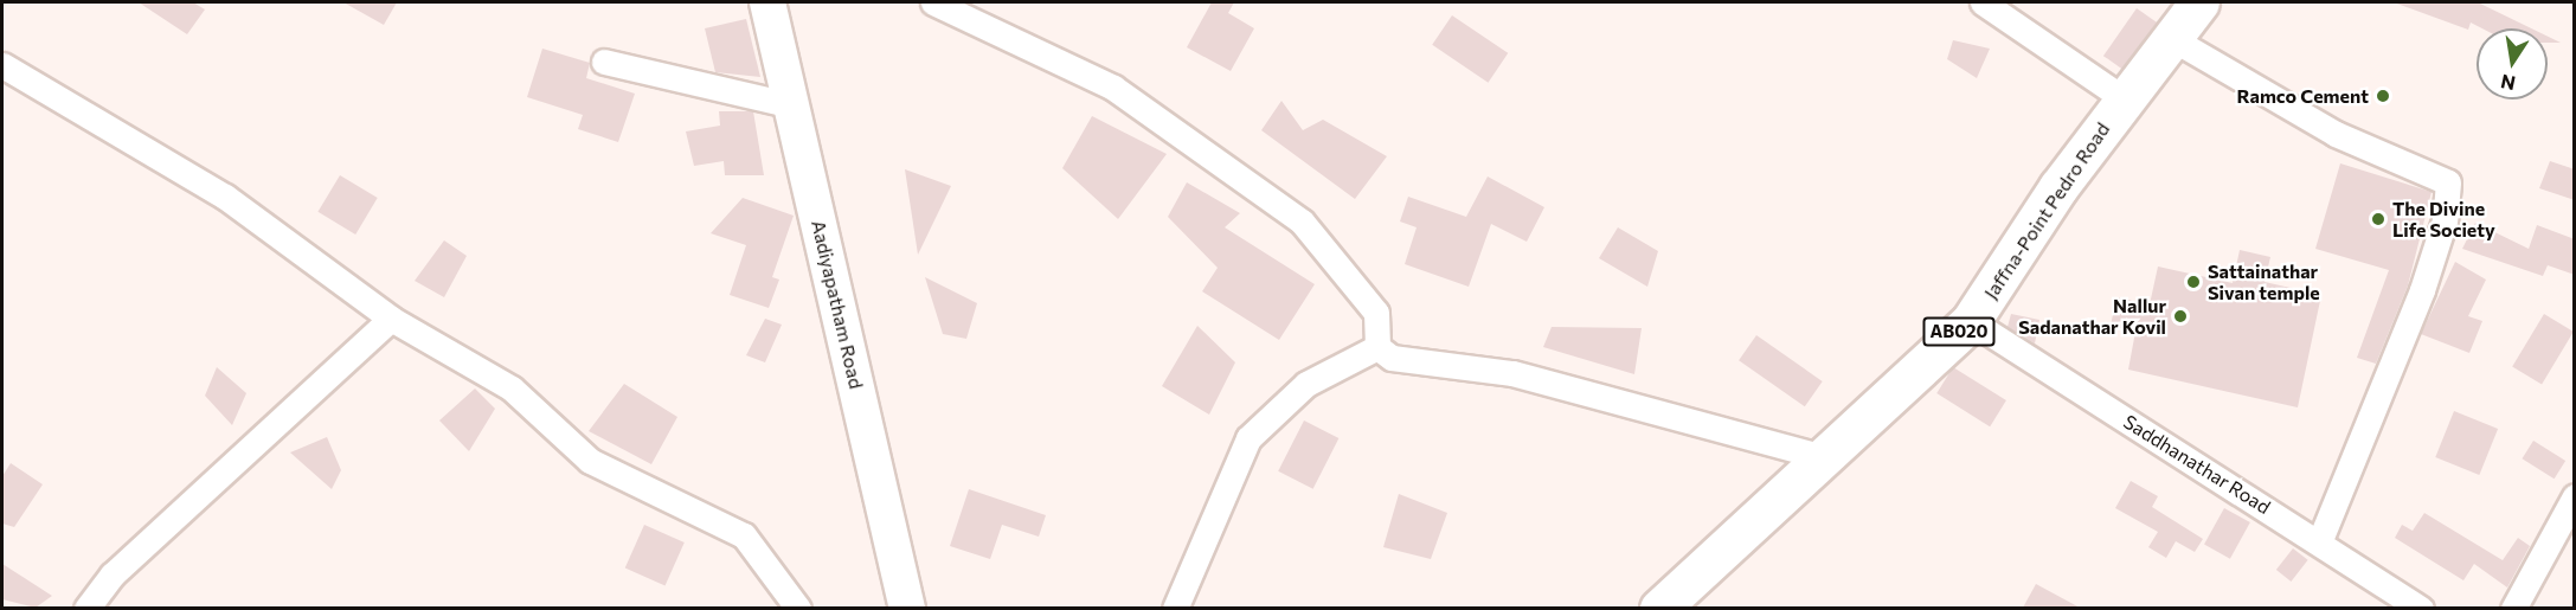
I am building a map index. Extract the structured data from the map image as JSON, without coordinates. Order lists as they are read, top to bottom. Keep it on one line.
{"streets":{"main road":["Jaffna-Point Pedro Road","AB020"],"street":["Aadiyapatham Road","Saddhanathar Road"]},"crossings":[["Jaffna-Point Pedro Road","Saddhanathar Road"]],"places":["Ramco Cement","The Divine Life Society","Sattainathar Sivan temple","Nallur Sadanathar Kovil"],"north":"bottom"}
